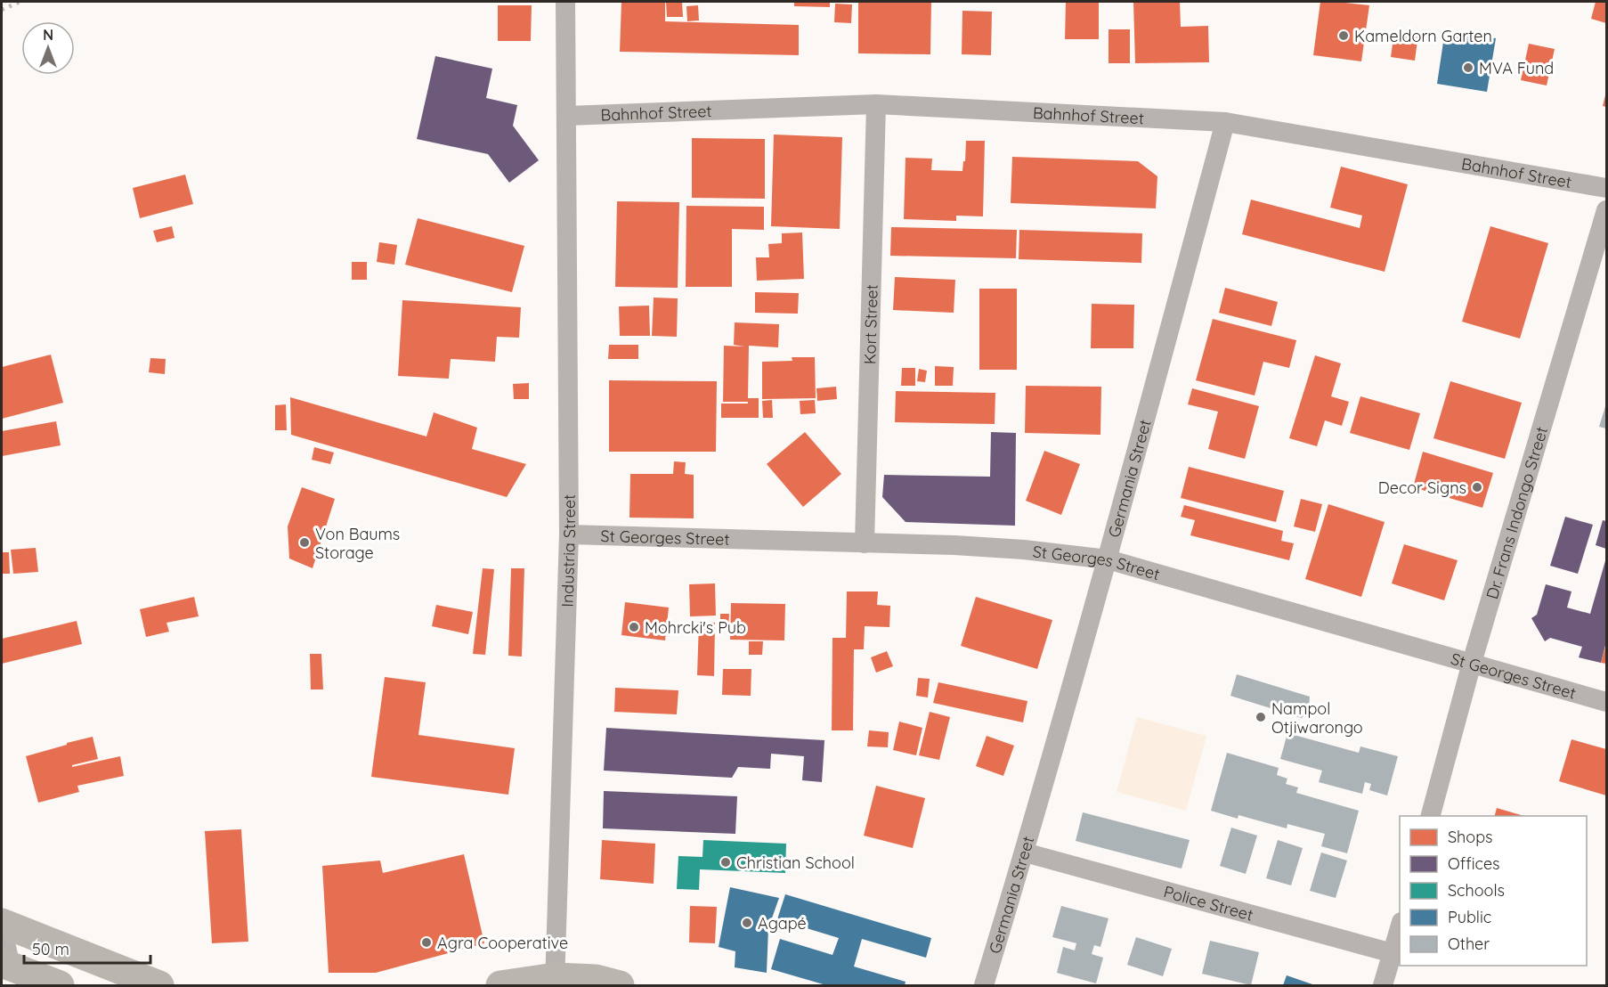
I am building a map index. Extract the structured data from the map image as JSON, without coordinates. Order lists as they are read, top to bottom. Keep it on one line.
{"streets":{"street":["Bahnhof Street","Kort Street","Germania Street","Dr. Frans Indongo Street","St Georges Street","Industria Street","Police Street"]},"crossings":[["Bahnhof Street","Kort Street"],["Bahnhof Street","Germania Street"],["Bahnhof Street","Industria Street"],["Kort Street","St Georges Street"],["Germania Street","St Georges Street"],["Germania Street","Police Street"],["Dr. Frans Indongo Street","St Georges Street"],["St Georges Street","Industria Street"]],"places":["Kameldorn Garten","MVA Fund","Decor Signs","Von Baums Storage","Mohrcki's Pub","Nampol Otjiwarongo","Christian School","Agapé","Agra Cooperative"],"legend":["Shops","Offices","Schools","Public","Other"],"scale_bar":"50 m","north":"top"}
